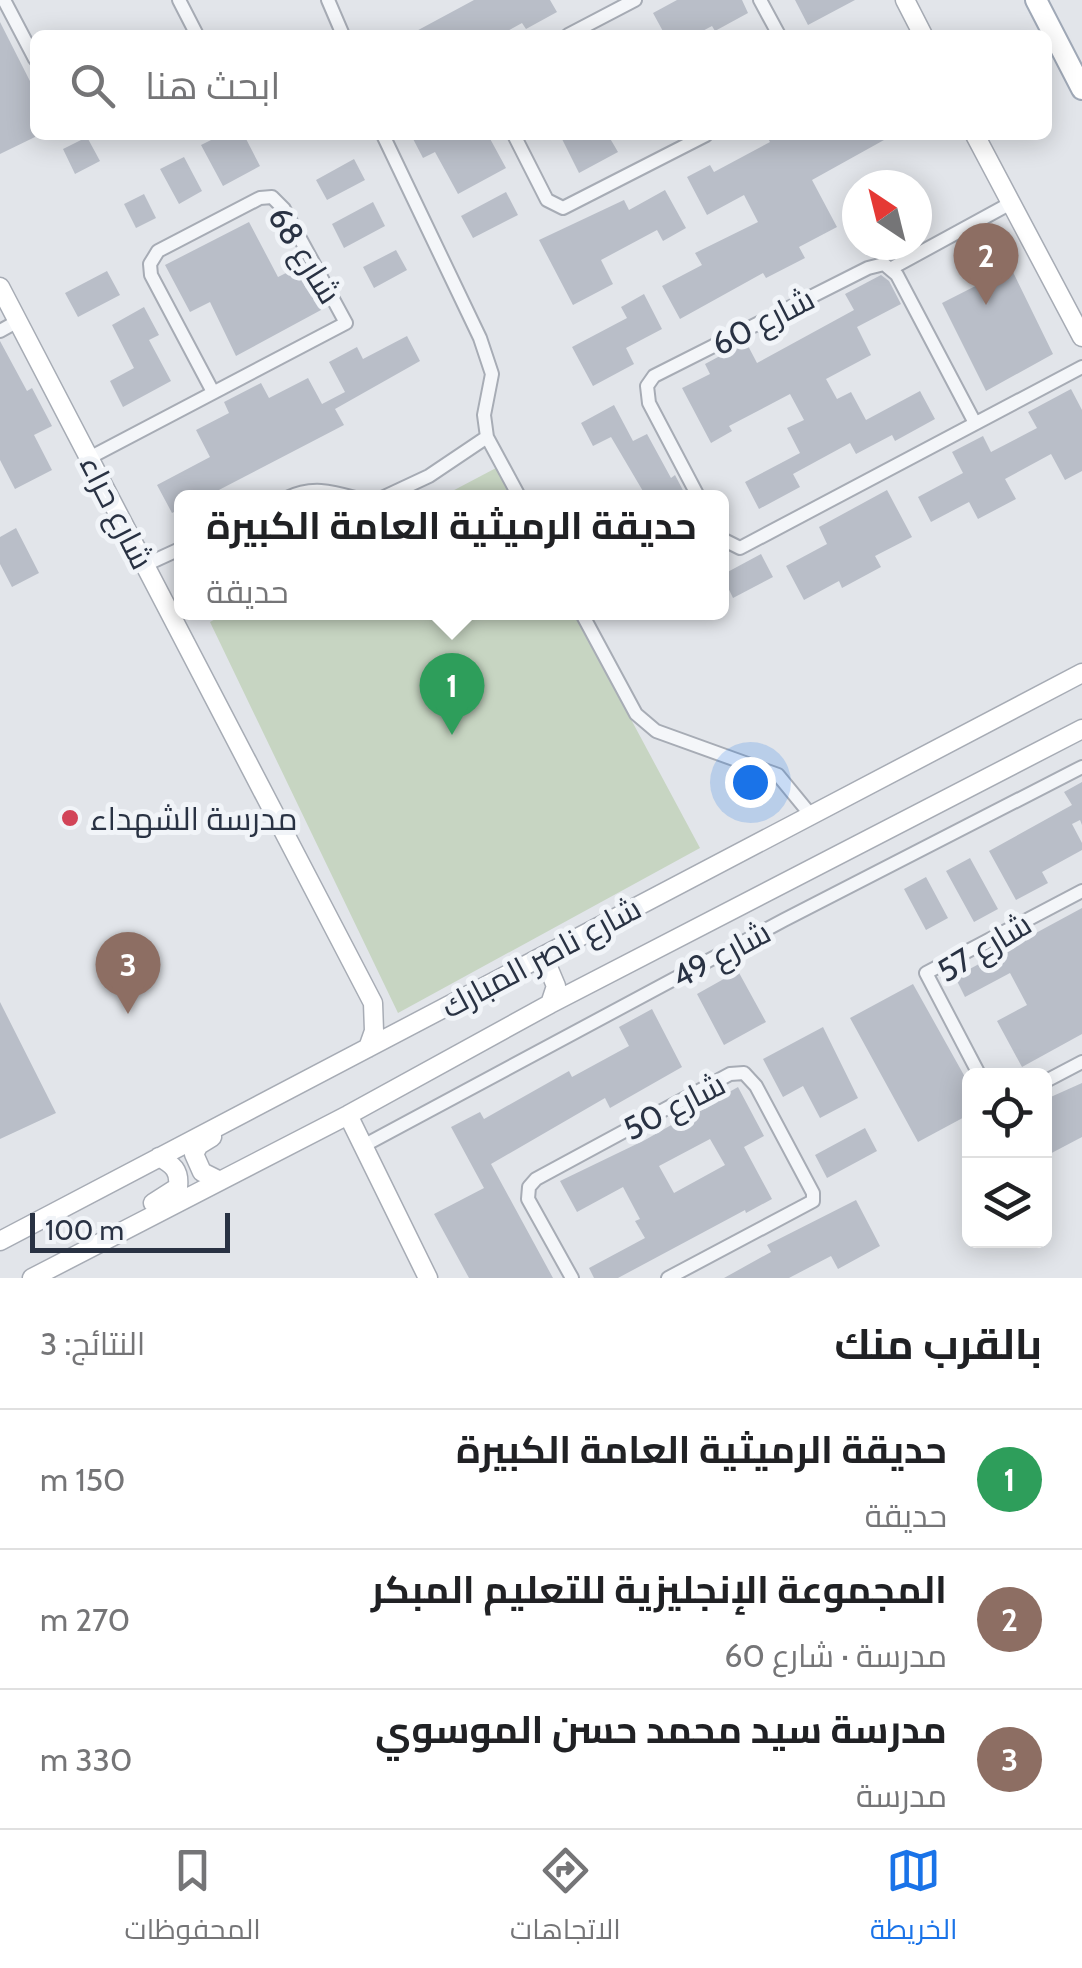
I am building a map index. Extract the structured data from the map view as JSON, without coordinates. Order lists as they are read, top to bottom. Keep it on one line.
{"streets":{"street":["شارع 68","شارع 60","شارع حراء","شارع 57","شارع 49","شارع ناصر المبارك","شارع 50"]},"crossings":[["شارع 68","شارع حراء"]],"places":["مدرسة الشهداء"],"scale_bar":"100 m","north":"top left","page":{"search":"ابحث هنا","pins":["2","1","3"],"popup":["حديقة الرميثية العامة الكبيرة","حديقة"],"scale":"100 m","heading":["بالقرب منك","النتائج: 3"],"list":[{"mark":"1","name":"حديقة الرميثية العامة الكبيرة","note":"حديقة","value":"150 m"},{"mark":"2","name":"المجموعة الإنجليزية للتعليم المبكر","note":"مدرسة · شارع 60","value":"270 m"},{"mark":"3","name":"مدرسة سيد محمد حسن الموسوي","note":"مدرسة","value":"330 m"}],"nav":["الخريطة","الاتجاهات","المحفوظات"]}}
